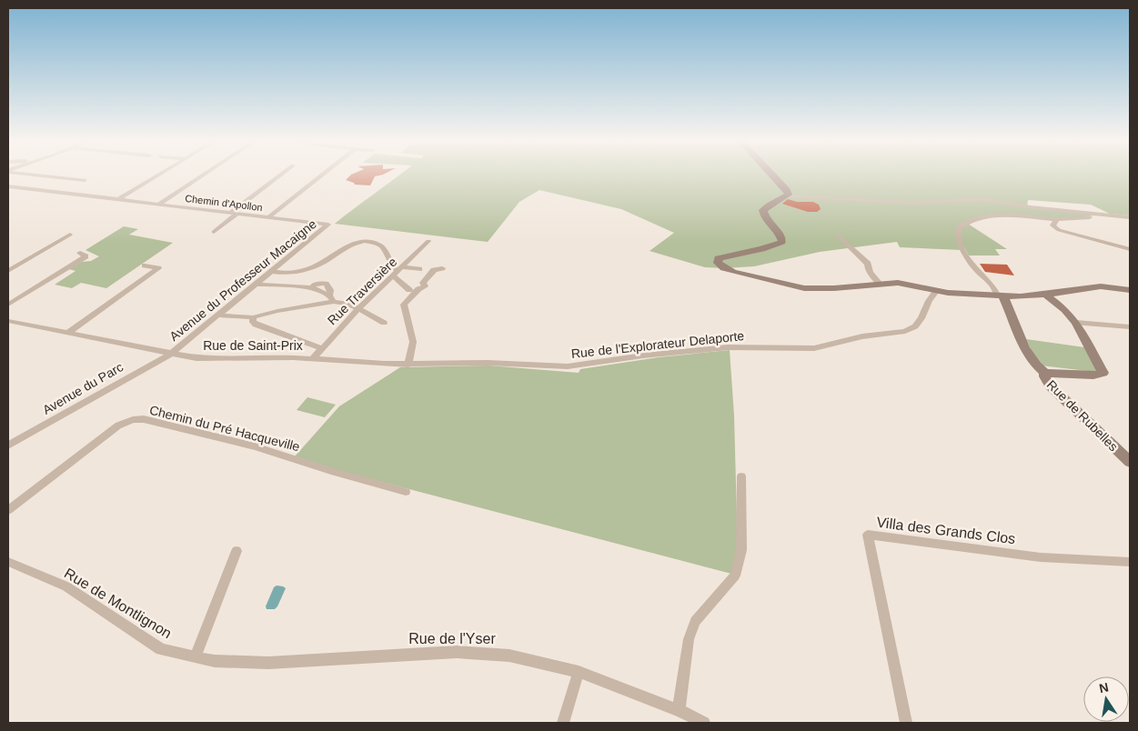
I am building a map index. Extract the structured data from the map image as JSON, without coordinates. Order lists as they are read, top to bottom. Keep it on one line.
{"streets":{"street":["Chemin d'Apollon","Avenue du Professeur Macaigne","Rue Traversière","Rue de l'Explorateur Delaporte","Rue de Saint-Prix","Avenue du Parc","Rue de Rubelles","Chemin du Pré Hacqueville","Villa des Grands Clos","Rue de Montlignon","Rue de l'Yser"]},"crossings":[["Chemin d'Apollon","Avenue du Professeur Macaigne"],["Avenue du Professeur Macaigne","Rue de Saint-Prix"],["Avenue du Professeur Macaigne","Avenue du Parc"],["Rue Traversière","Rue de Saint-Prix"],["Rue de l'Explorateur Delaporte","Rue de Saint-Prix"],["Rue de Saint-Prix","Avenue du Parc"],["Rue de Montlignon","Rue de l'Yser"]],"north":"top"}
